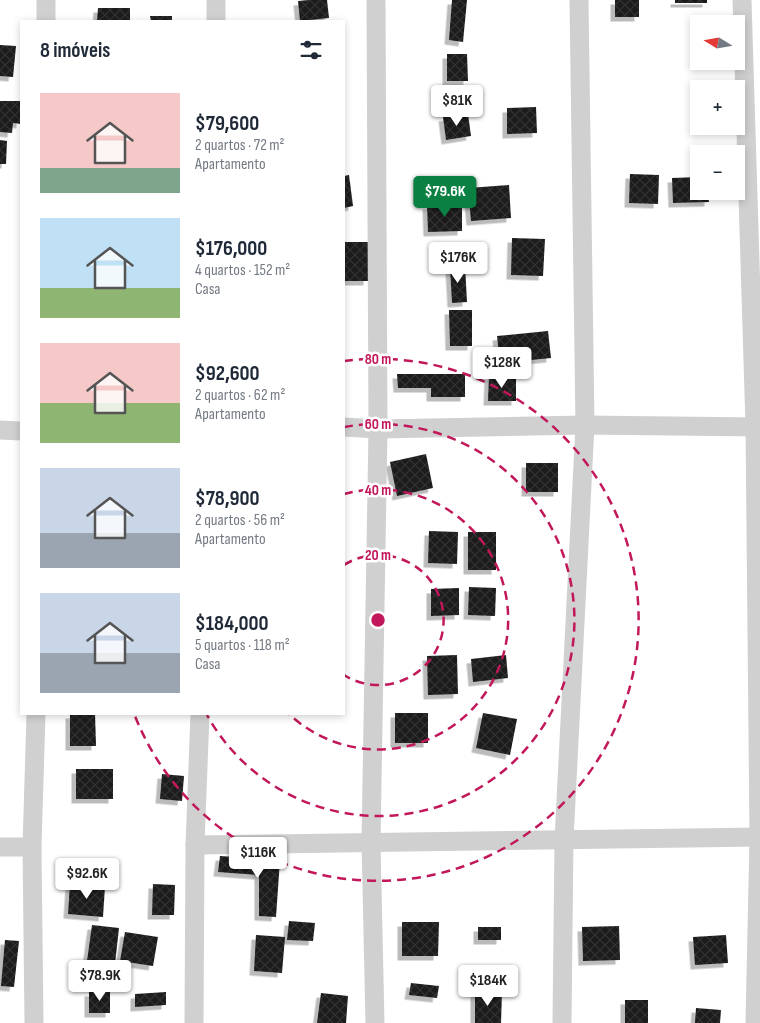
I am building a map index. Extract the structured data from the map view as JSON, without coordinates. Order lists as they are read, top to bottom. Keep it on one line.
{"north":"left","page":{"map_buttons":["+","−"],"heading":"8 imóveis","list":[{"name":"$79,600","note":"2 quartos · 72 m² · Apartamento"},{"name":"$176,000","note":"4 quartos · 152 m² · Casa"},{"name":"$92,600","note":"2 quartos · 62 m² · Apartamento"},{"name":"$78,900","note":"2 quartos · 56 m² · Apartamento"},{"name":"$184,000","note":"5 quartos · 118 m² · Casa"}],"price":["$81K","$79.6K","$176K","$128K","$116K","$92.6K","$78.9K","$184K"]},"rings":["80 m","60 m","40 m","20 m"]}
